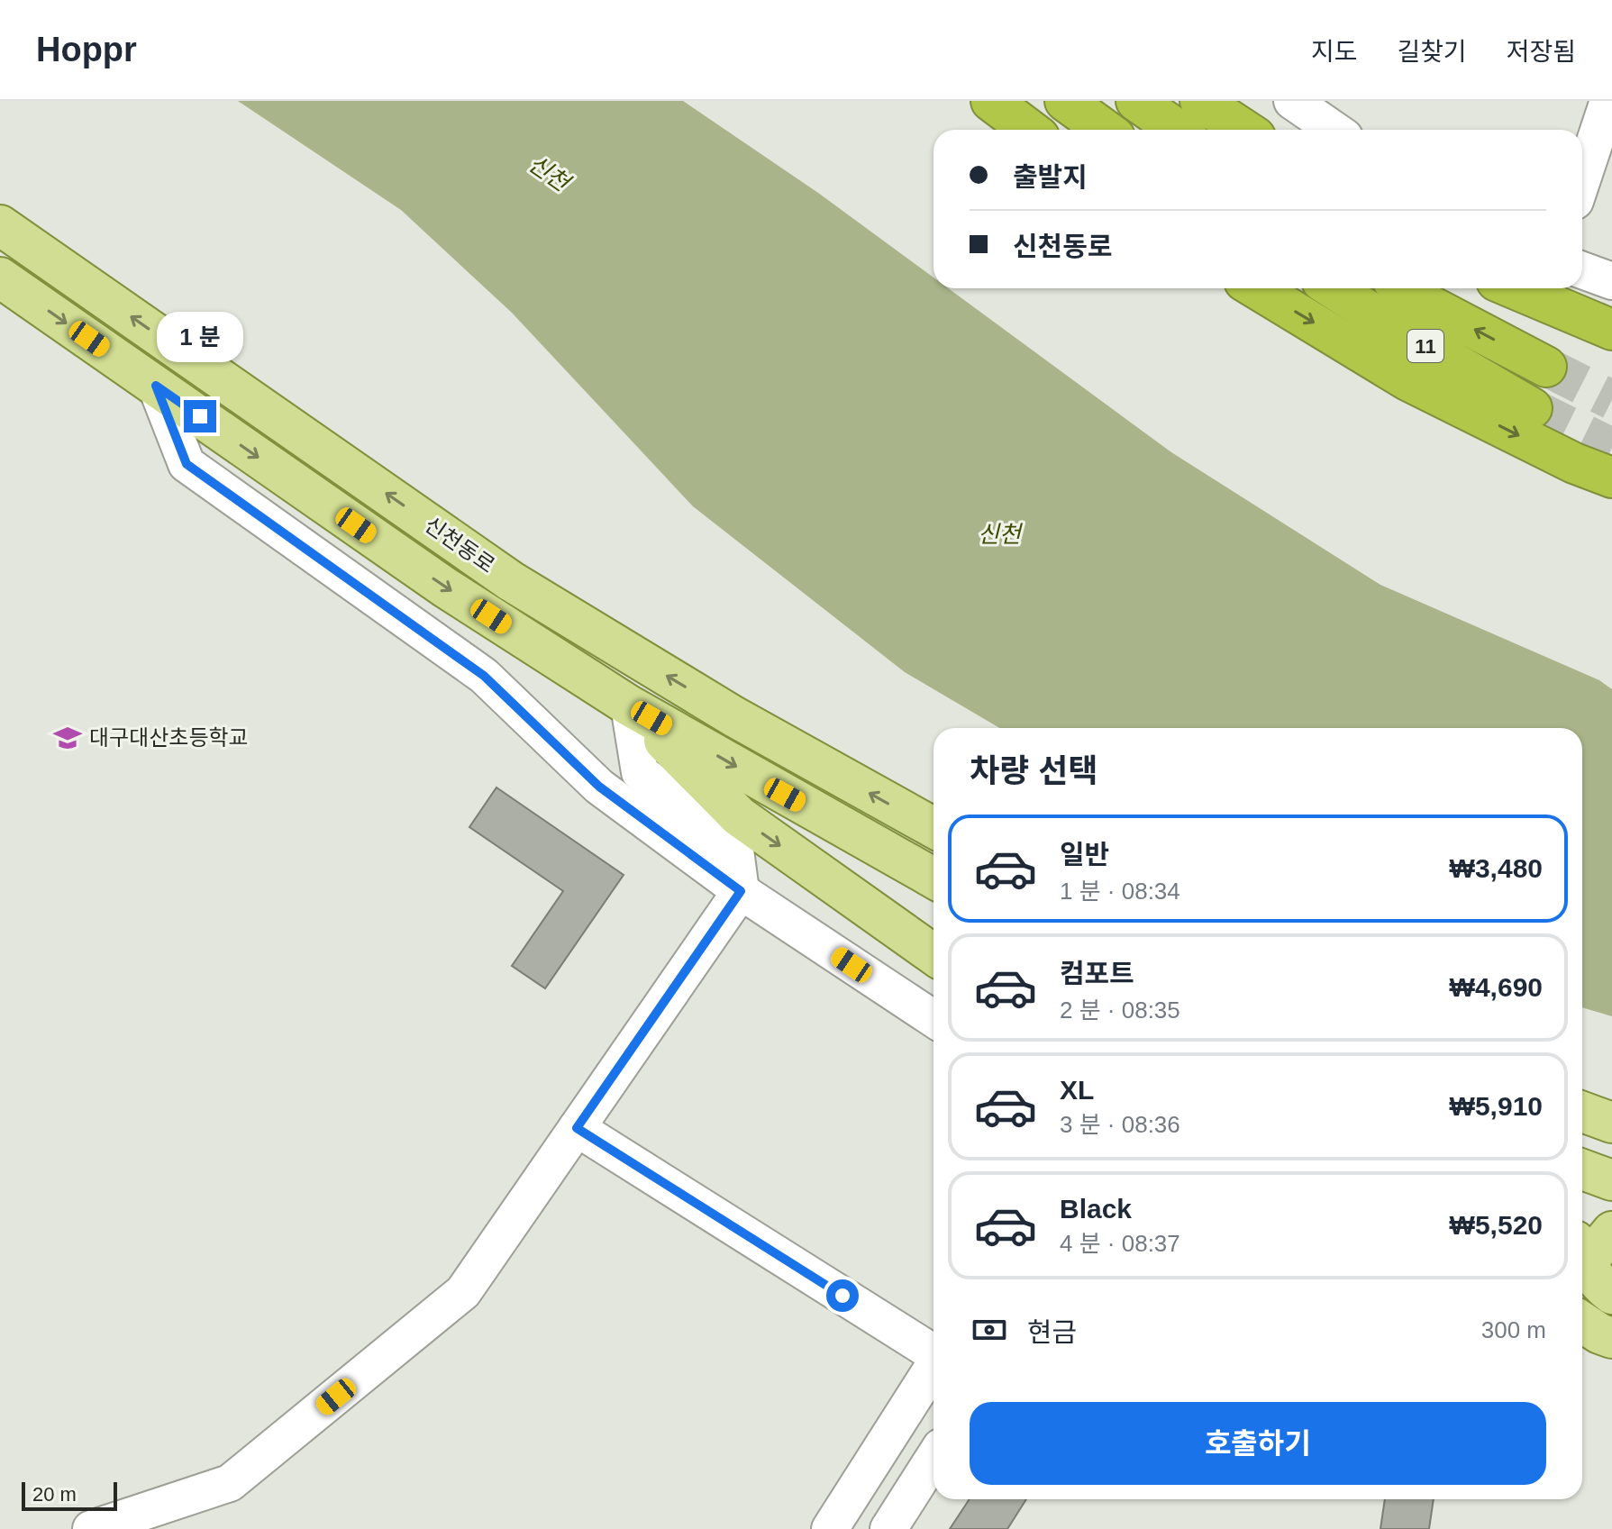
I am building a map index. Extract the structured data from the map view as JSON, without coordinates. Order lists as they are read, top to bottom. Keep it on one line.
{"streets":{"highway":["11"],"main road":["신천동로"]},"water":["신천"],"places":{"school or university":["대구대산초등학교"]},"scale_bar":"20 m","page":{"header":"Hoppr","nav":["지도","길찾기","저장됨"],"banner":["출발지","신천동로"],"bubble":"1 분","heading":"차량 선택","list":[{"name":"일반","note":"1 분 · 08:34","value":"₩3,480"},{"name":"컴포트","note":"2 분 · 08:35","value":"₩4,690"},{"name":"XL","note":"3 분 · 08:36","value":"₩5,910"},{"name":"Black","note":"4 분 · 08:37","value":"₩5,520"}],"pay":["현금","300 m"],"buttons":"호출하기","scale":"20 m"}}
